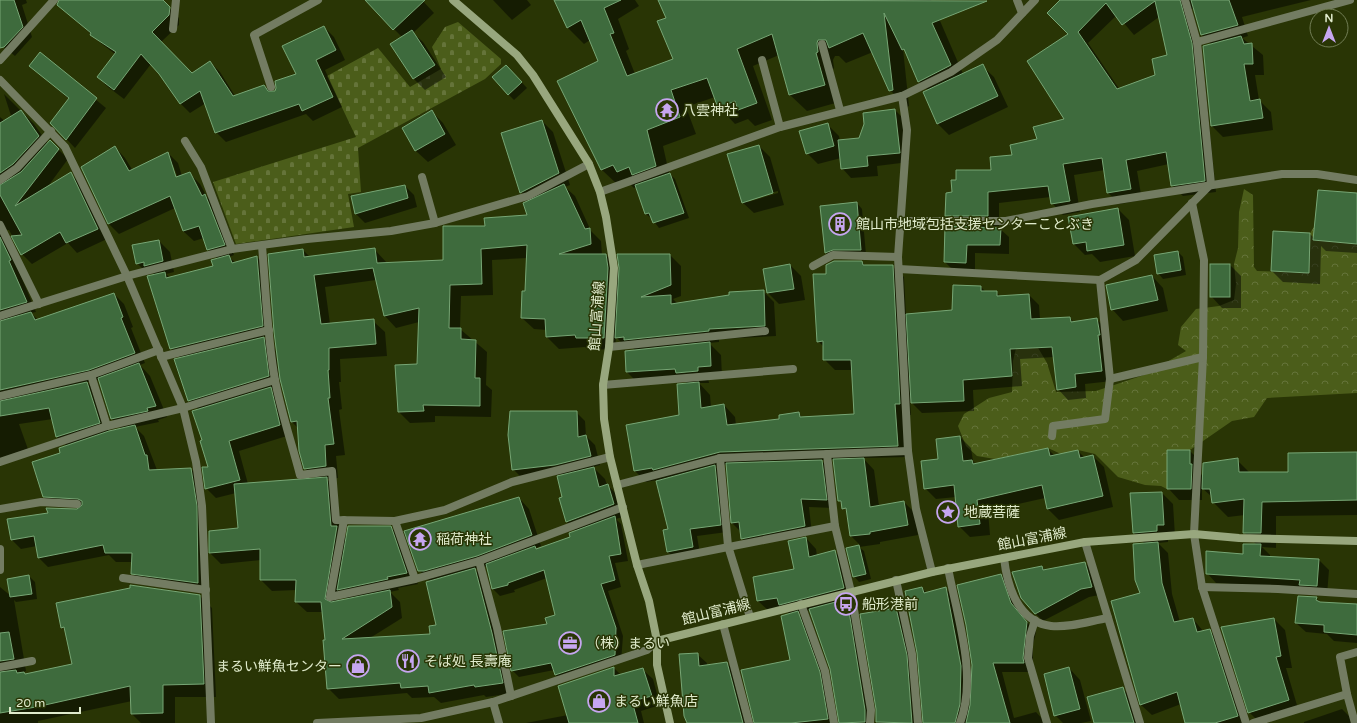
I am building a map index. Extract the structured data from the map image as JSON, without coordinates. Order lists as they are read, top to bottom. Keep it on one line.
{"streets":{"main road":["館山富浦線"]},"places":{"temple":["八雲神社","稲荷神社"],"building":["館山市地域包括支援センターことぶき"],"place":["地蔵菩薩"],"bus stop":["船形港前"],"office":["（株）まるい"],"restaurant":["そば処 長壽庵"],"shop":["まるい鮮魚センター","まるい鮮魚店"]},"scale_bar":"20 m","north":"top"}
